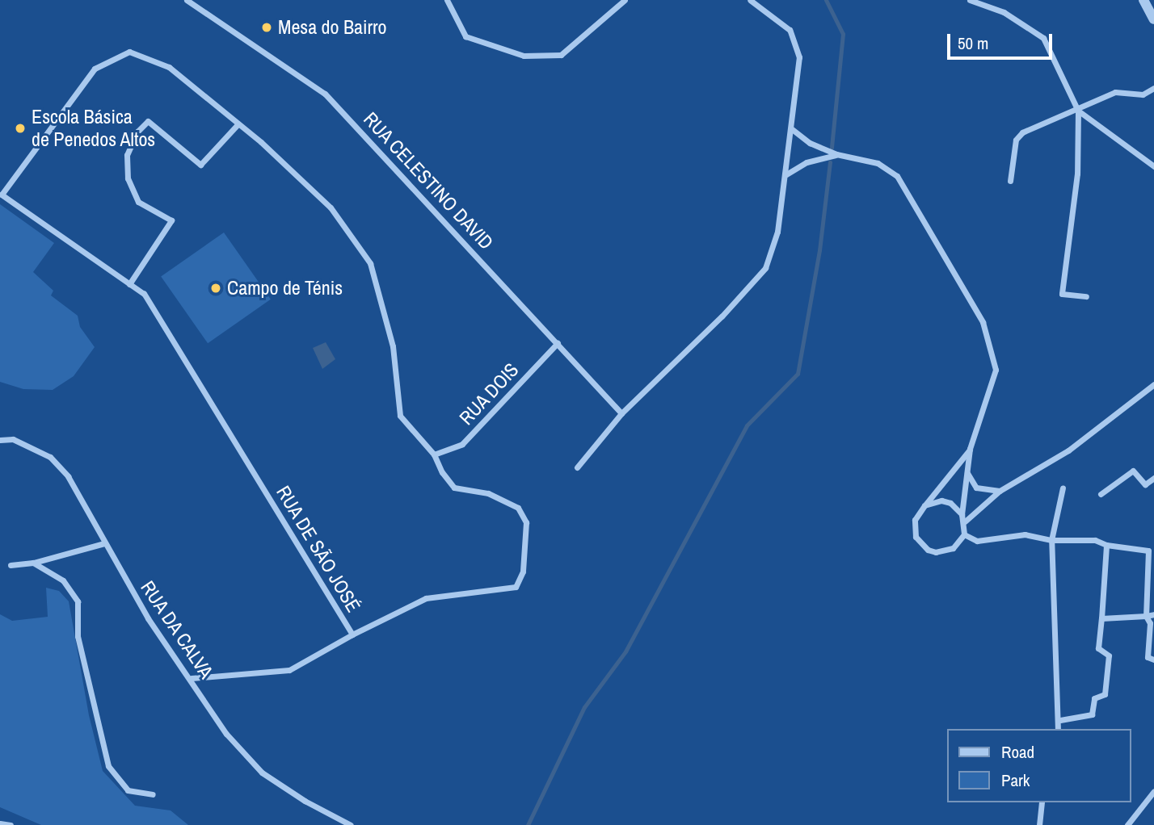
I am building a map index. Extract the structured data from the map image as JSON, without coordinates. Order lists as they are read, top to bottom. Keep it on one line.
{"streets":{"street":["RUA CELESTINO DAVID","RUA DOIS","RUA DE SÃO JOSÉ","RUA DA CALVA"]},"crossings":[["RUA CELESTINO DAVID","RUA DOIS"],["RUA DOIS","RUA DE SÃO JOSÉ"]],"places":["Mesa do Bairro","Escola Básica de Penedos Altos","Campo de Ténis"],"legend":["Road","Park"],"scale_bar":"50 m"}
